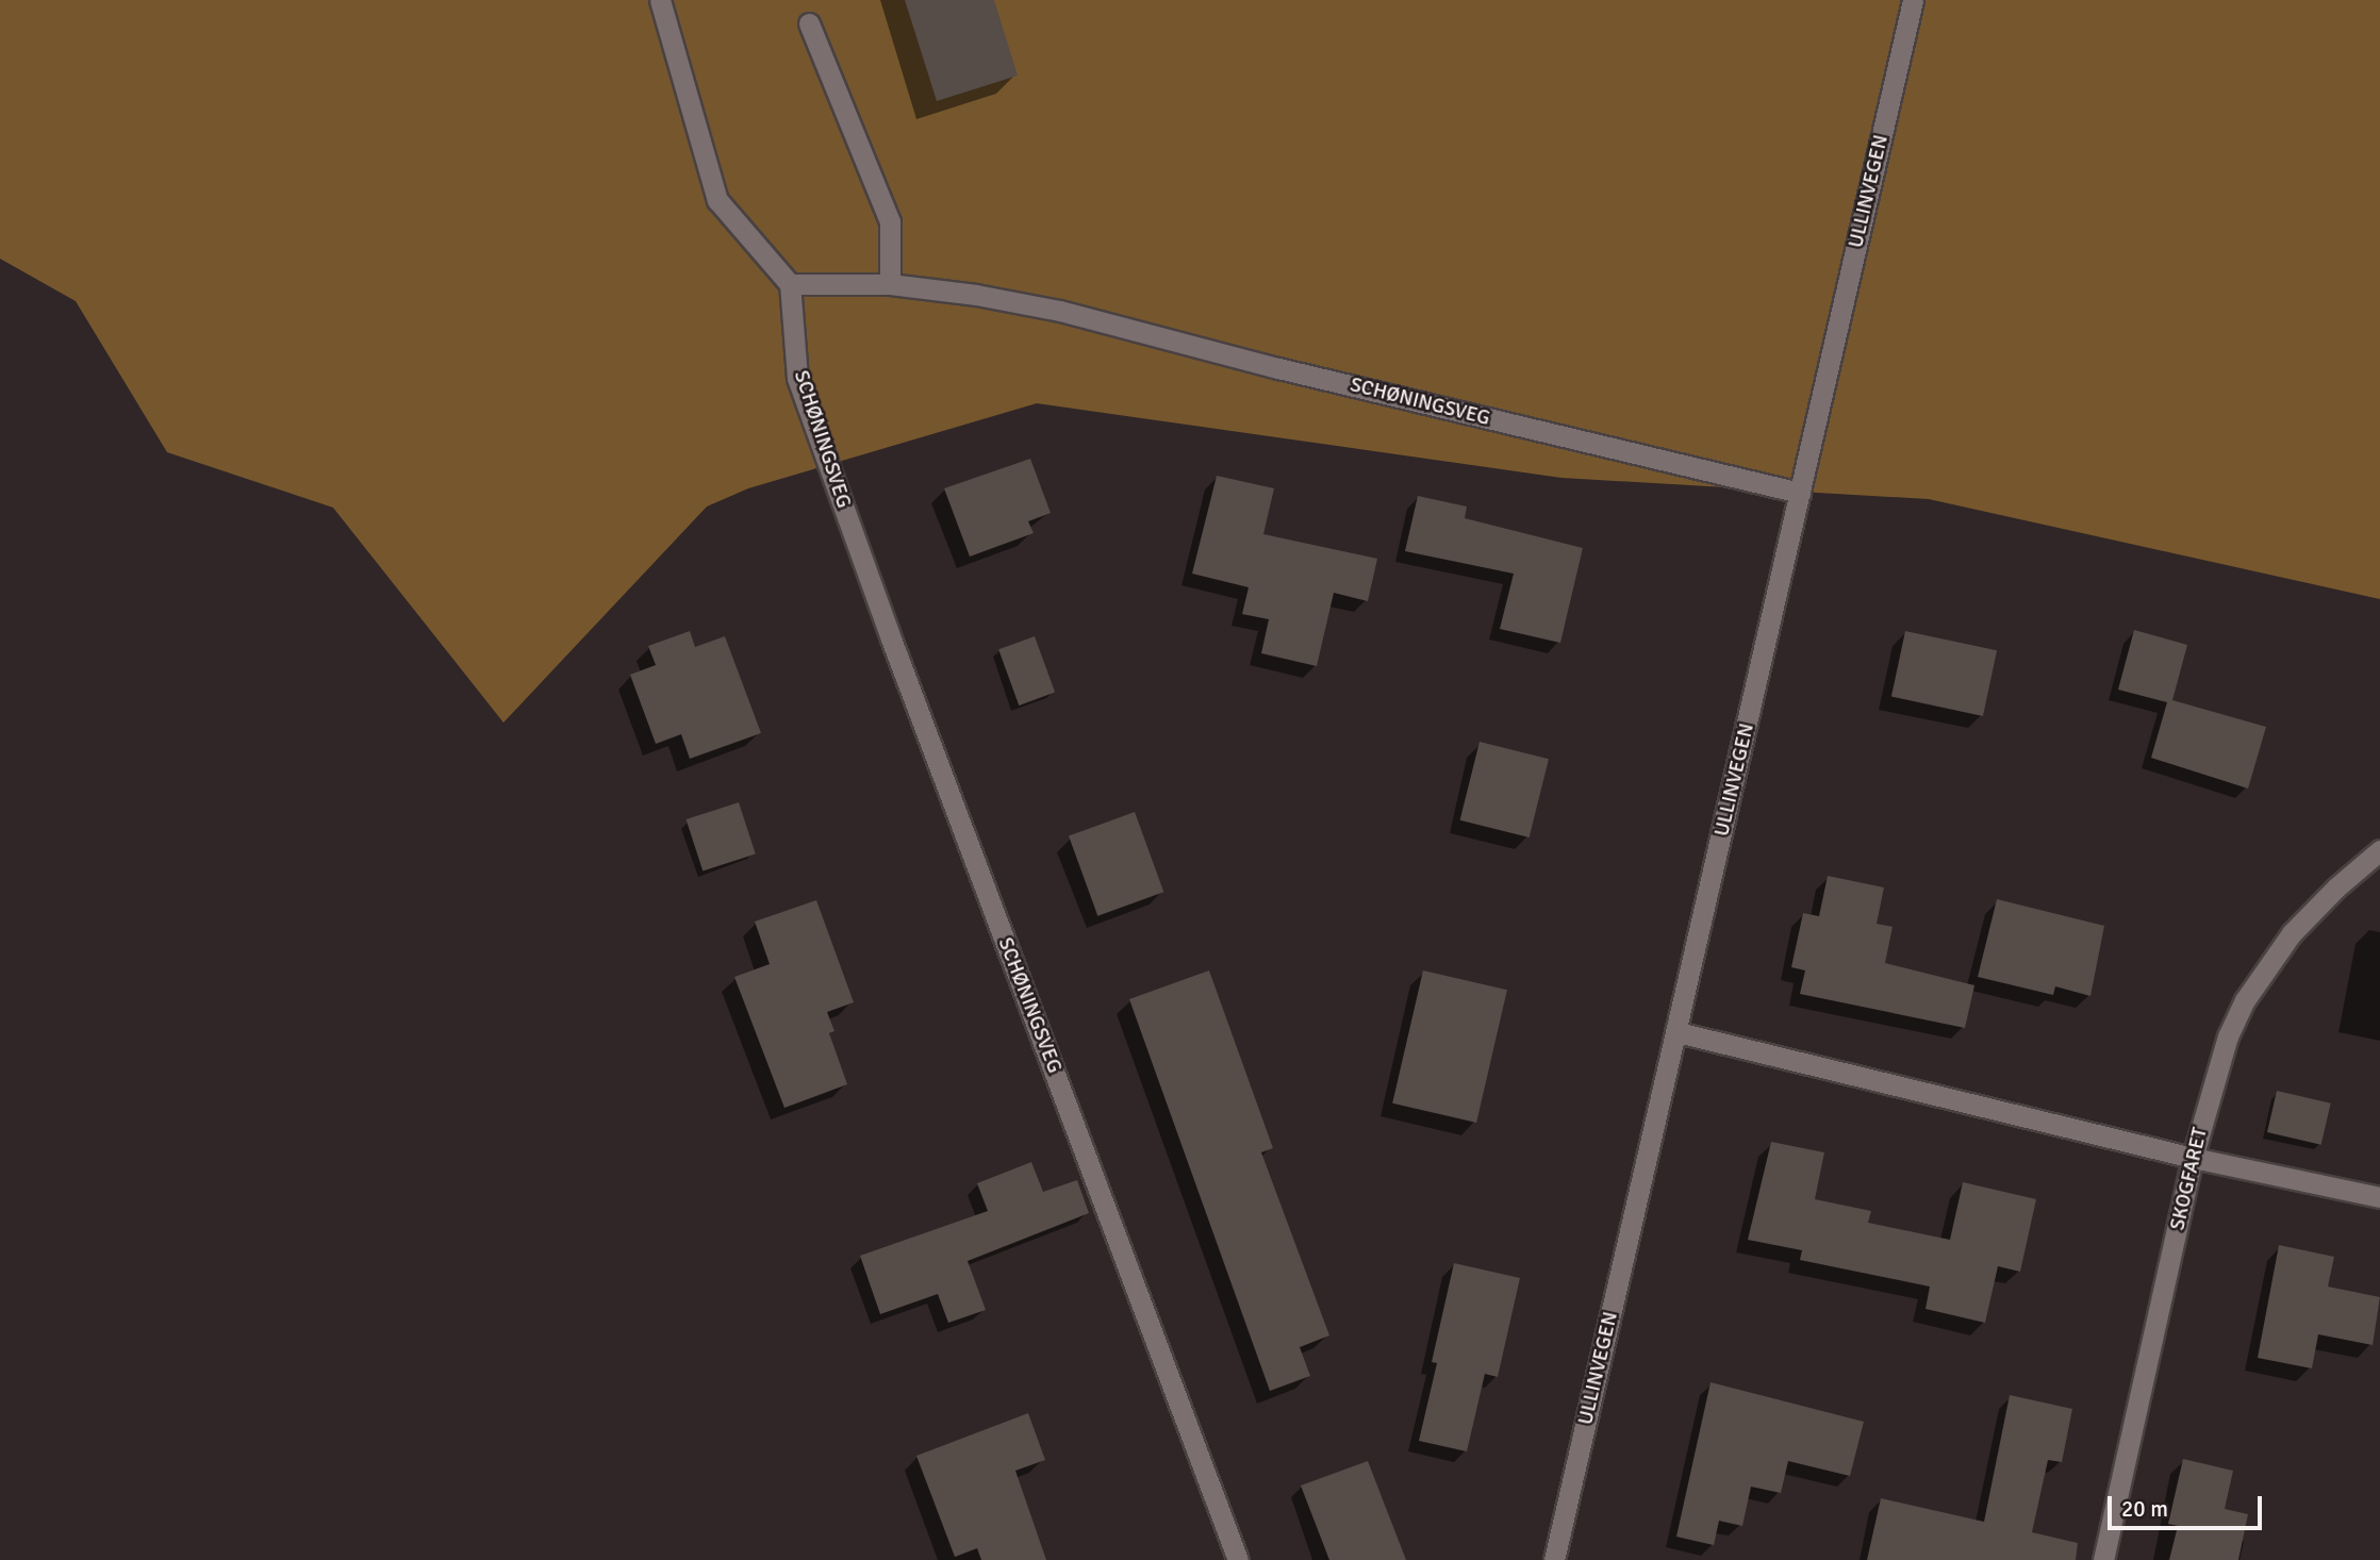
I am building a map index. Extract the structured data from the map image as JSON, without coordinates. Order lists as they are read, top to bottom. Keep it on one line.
{"streets":{"street":["ULLINVEGEN","SCHØNINGSVEG","SKOGFARET"]},"crossings":[["ULLINVEGEN","SCHØNINGSVEG"]],"scale_bar":"20 m"}
